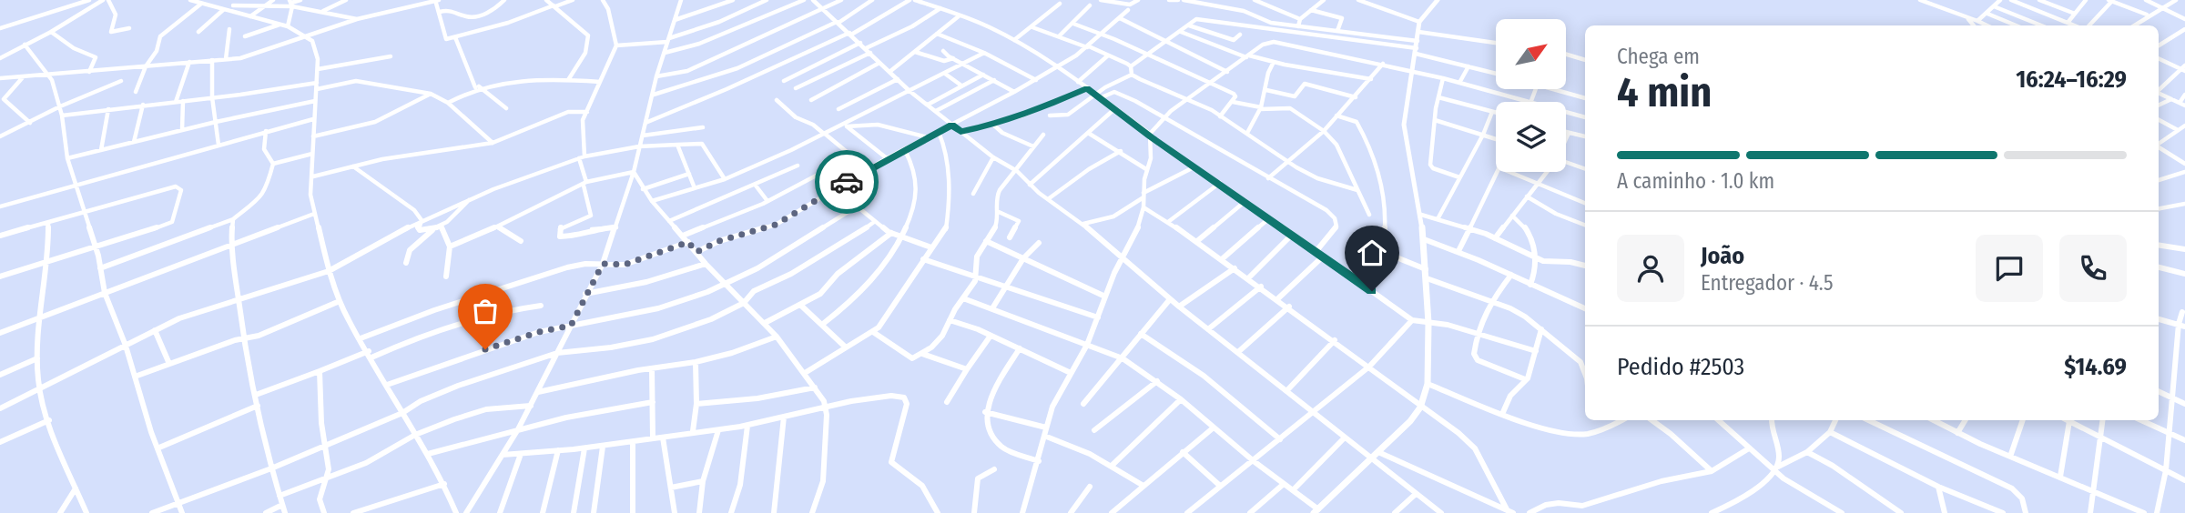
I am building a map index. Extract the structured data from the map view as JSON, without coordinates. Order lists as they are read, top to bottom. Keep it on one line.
{"north":"top right","page":{"heading":["4 min","Chega em","16:24–16:29"],"panel":["João","Entregador · 4.5","Pedido #2503","$14.69"],"bar":"A caminho · 1.0 km"}}
